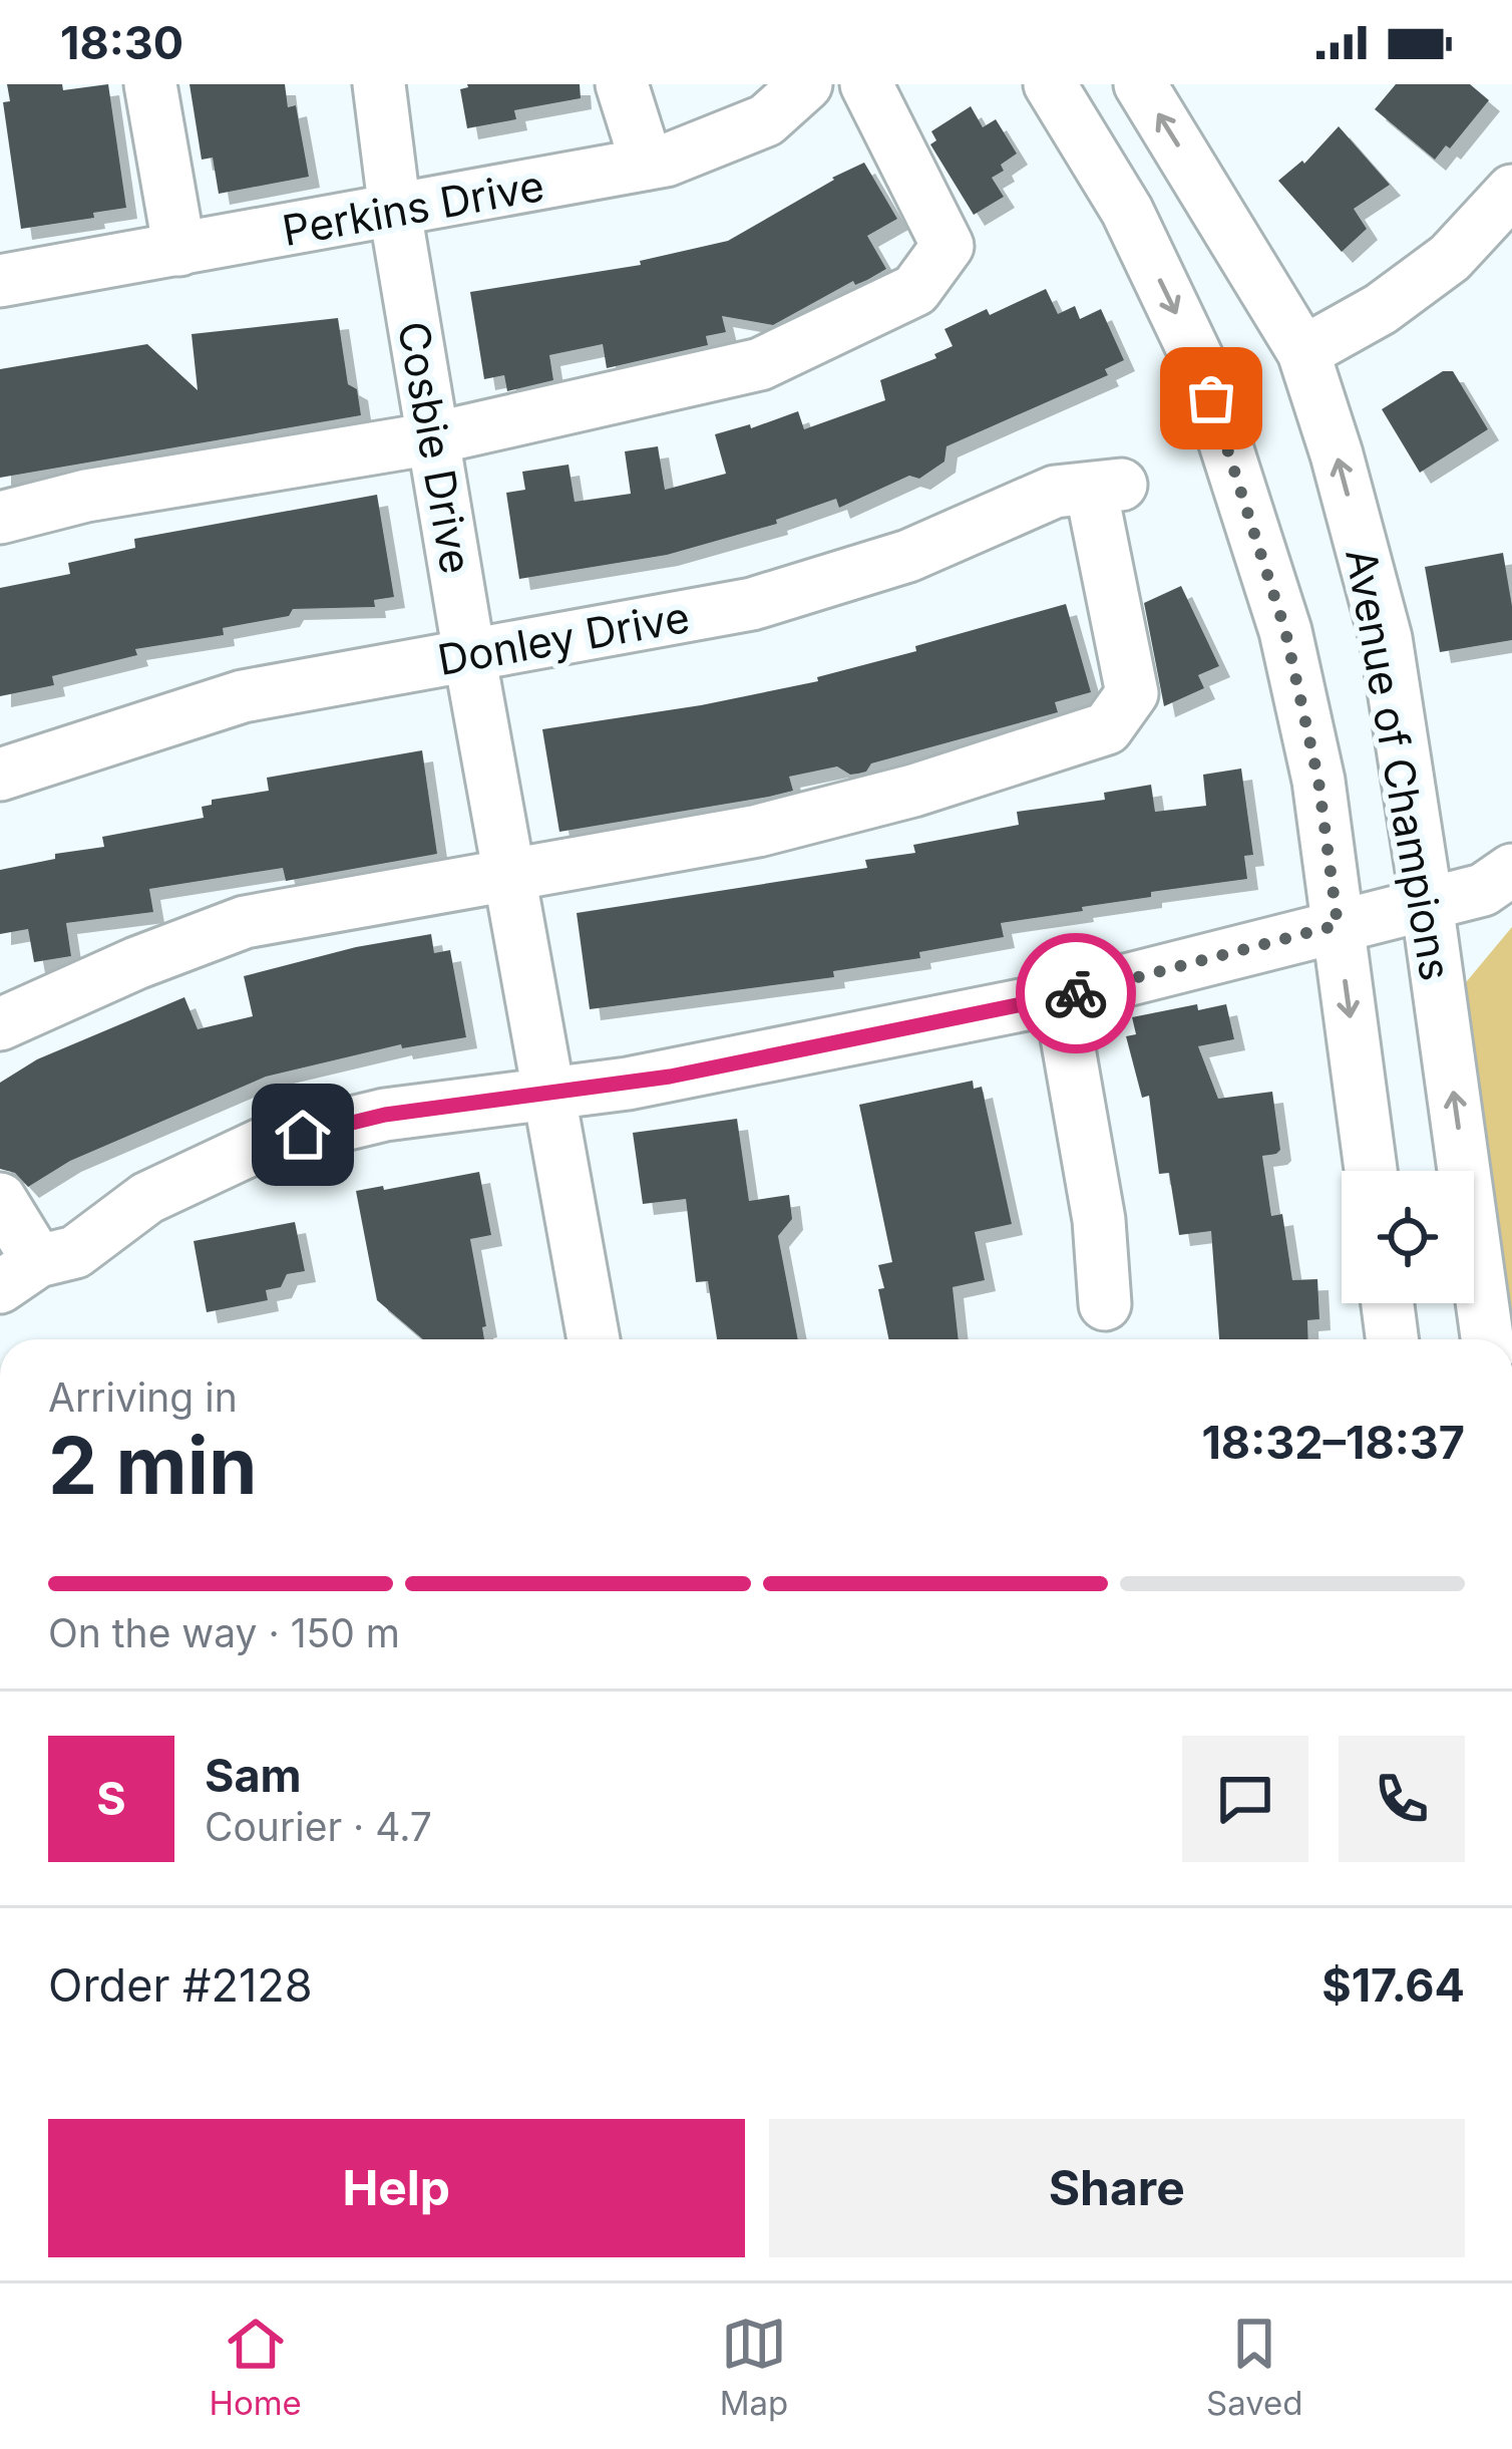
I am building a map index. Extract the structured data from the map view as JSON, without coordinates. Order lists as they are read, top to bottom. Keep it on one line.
{"streets":{"street":["Perkins Drive","Cosbie Drive","Donley Drive","Avenue of Champions"]},"crossings":[["Perkins Drive","Cosbie Drive"],["Cosbie Drive","Donley Drive"]],"page":{"status":"18:30","heading":["2 min","Arriving in","18:32–18:37"],"panel":["Sam","Courier · 4.7","Order #2128","$17.64"],"bar":"On the way · 150 m","round":"S","buttons":["Help","Share"],"tabs":["Home","Map","Saved"]}}
